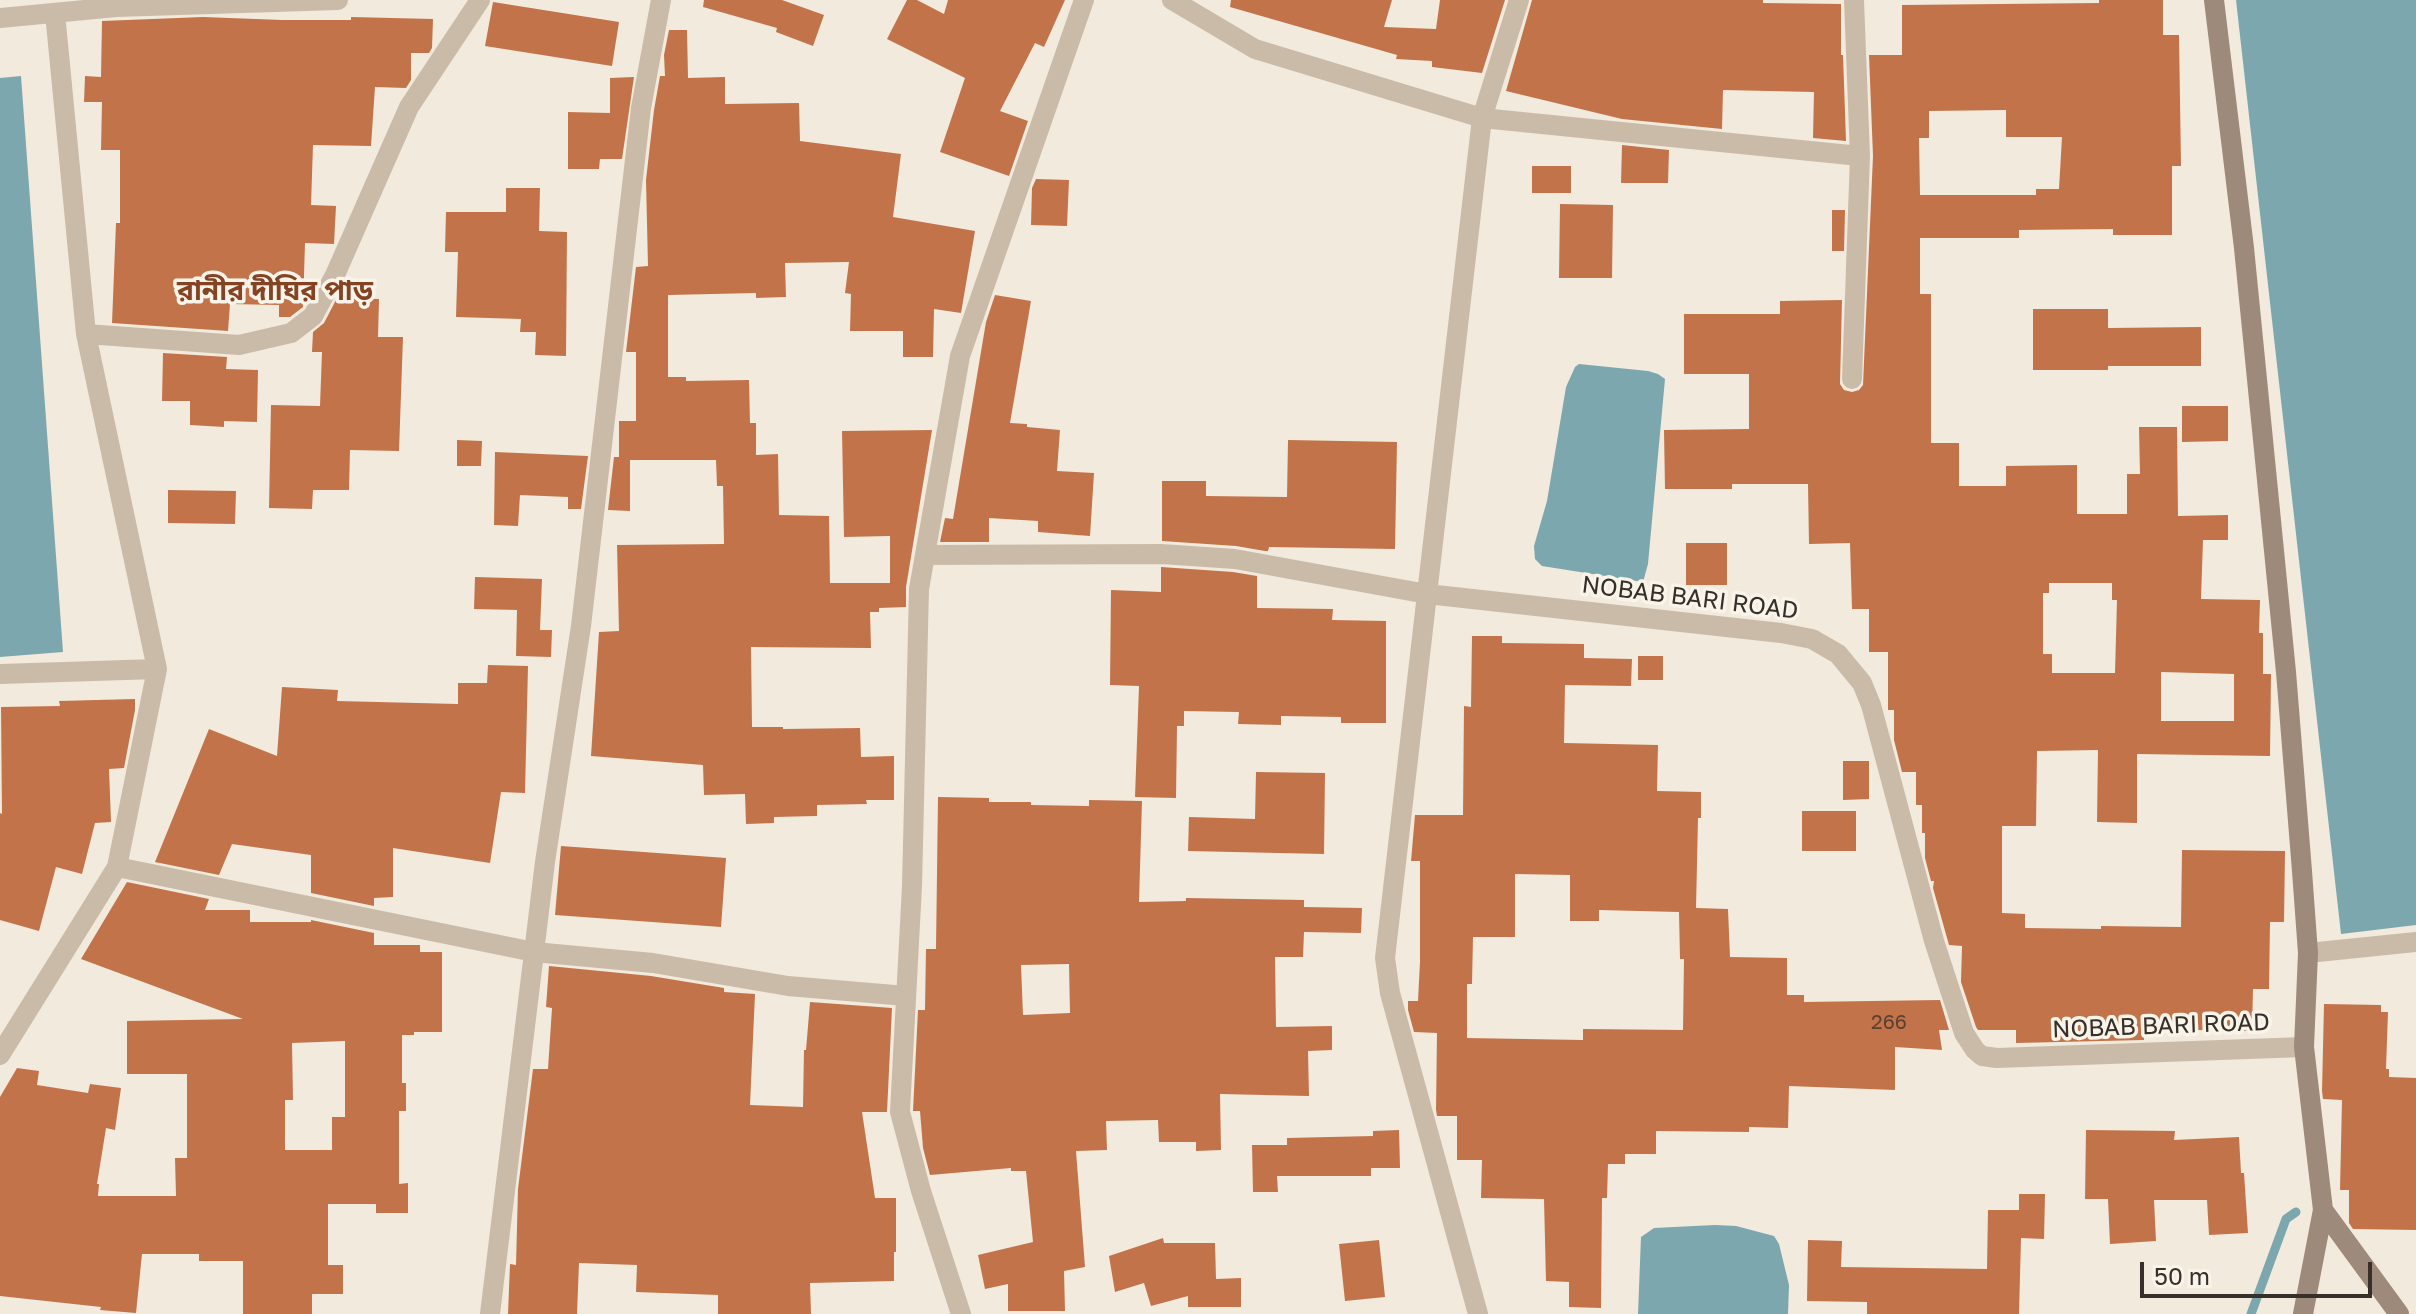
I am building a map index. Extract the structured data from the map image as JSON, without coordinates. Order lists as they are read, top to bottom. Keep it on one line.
{"streets":{"street":["NOBAB BARI ROAD"]},"districts":["রানীর দীঘির পাড়"],"house_numbers":["266"],"scale_bar":"50 m"}
